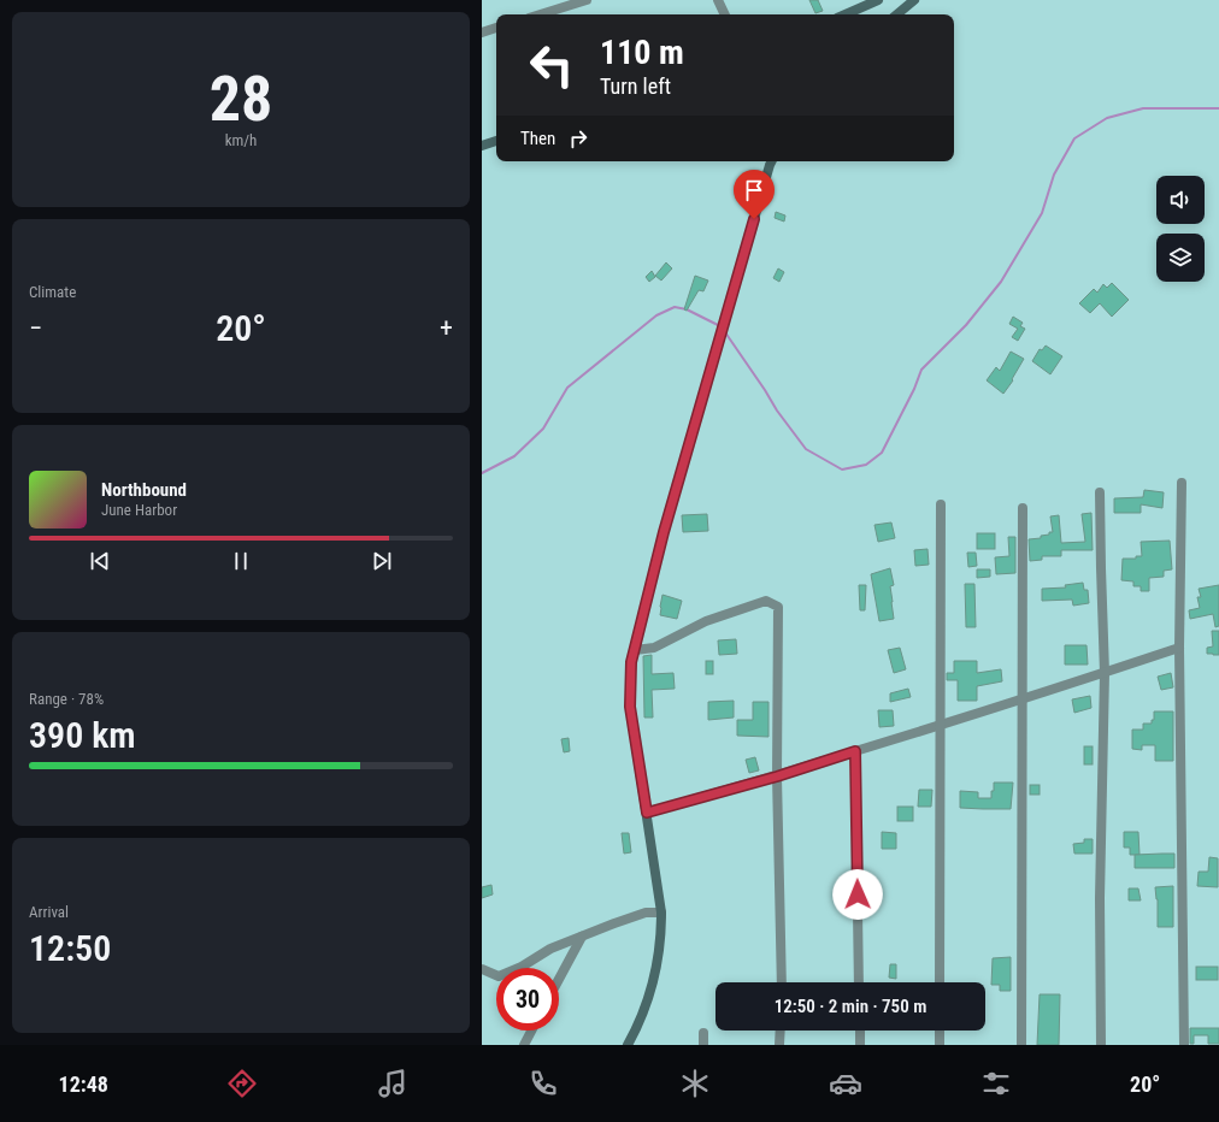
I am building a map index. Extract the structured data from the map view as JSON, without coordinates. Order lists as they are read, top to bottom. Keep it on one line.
{"page":{"tile":[["28","km/h"],"Climate",["Range · 78%","390 km"],["Arrival","12:50"]],"turn":["110 m","Turn left"],"then":"Then","heat":["−","20°","+"],"song":["Northbound","June Harbor"],"limit":"30","trip":"12:50 · 2 min · 750 m","tabs":["12:48","20°"]}}
